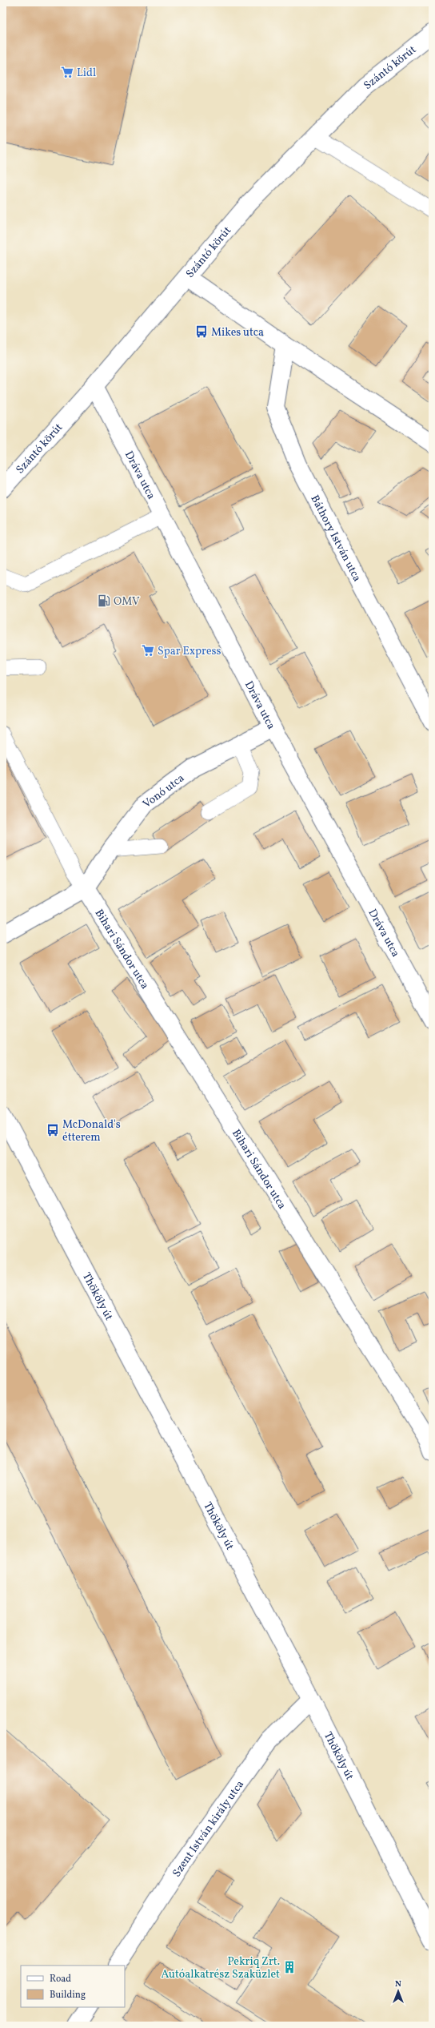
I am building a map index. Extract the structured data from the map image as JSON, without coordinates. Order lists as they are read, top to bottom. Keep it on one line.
{"streets":{"street":["Szántó körút","Dráva utca","Báthory István utca","Vonó utca","Bihari Sándor utca","Thököly út","Szent István király utca"]},"crossings":[["Szántó körút","Dráva utca"],["Dráva utca","Vonó utca"],["Vonó utca","Bihari Sándor utca"],["Thököly út","Szent István király utca"]],"places":{"supermarket":["Lidl","Spar Express"],"bus stop":["Mikes utca","McDonald's étterem"],"fuel station":["OMV"],"building":["Pekriq Zrt. Autóalkatrész Szaküzlet"]},"legend":["Road","Building"],"north":"top"}
